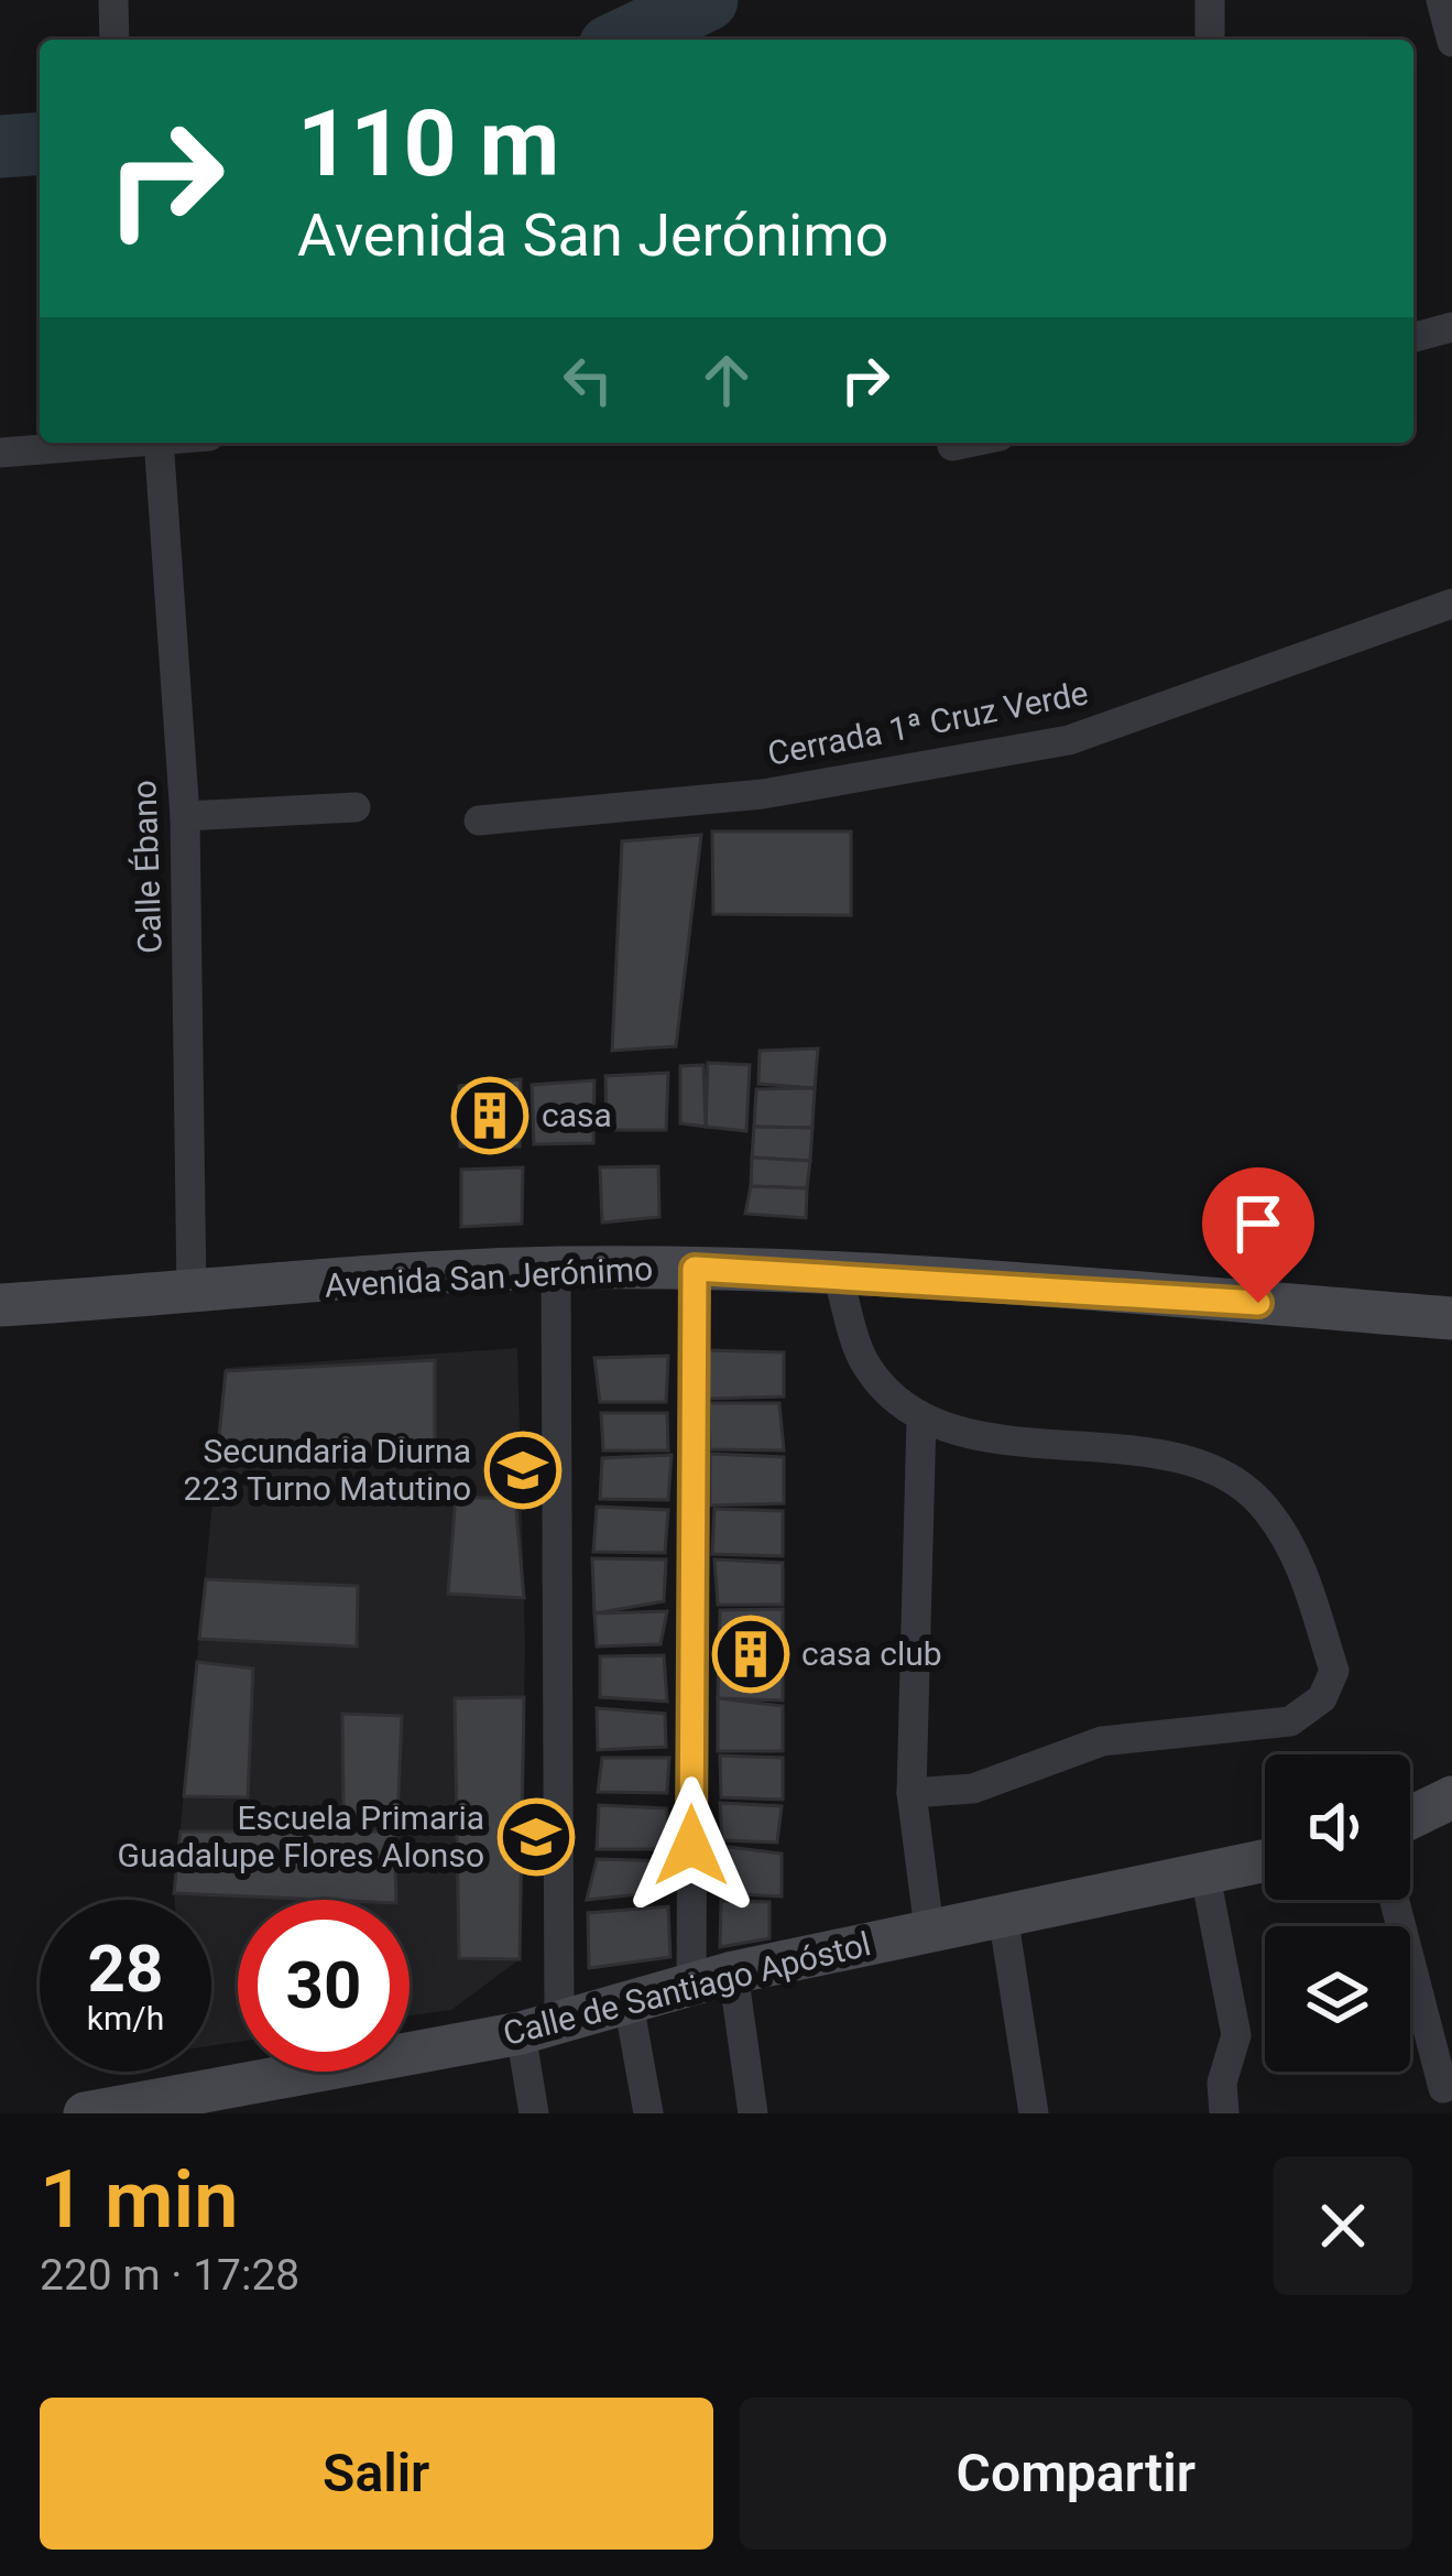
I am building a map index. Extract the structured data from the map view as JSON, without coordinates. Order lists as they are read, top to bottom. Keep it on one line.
{"streets":{"main road":["Avenida San Jerónimo","Calle de Santiago Apóstol"],"street":["Cerrada 1ª Cruz Verde","Calle Ébano"]},"crossings":[["Calle Ébano","Avenida San Jerónimo"]],"places":{"building":["casa","casa club"],"school or university":["Secundaria Diurna 223 Turno Matutino","Escuela Primaria Guadalupe Flores Alonso"]},"page":{"turn":["110 m","Avenida San Jerónimo"],"speed":"28 km/h","limit":"30","heading":["1 min","220 m · 17:28"],"buttons":["Salir","Compartir"]}}
